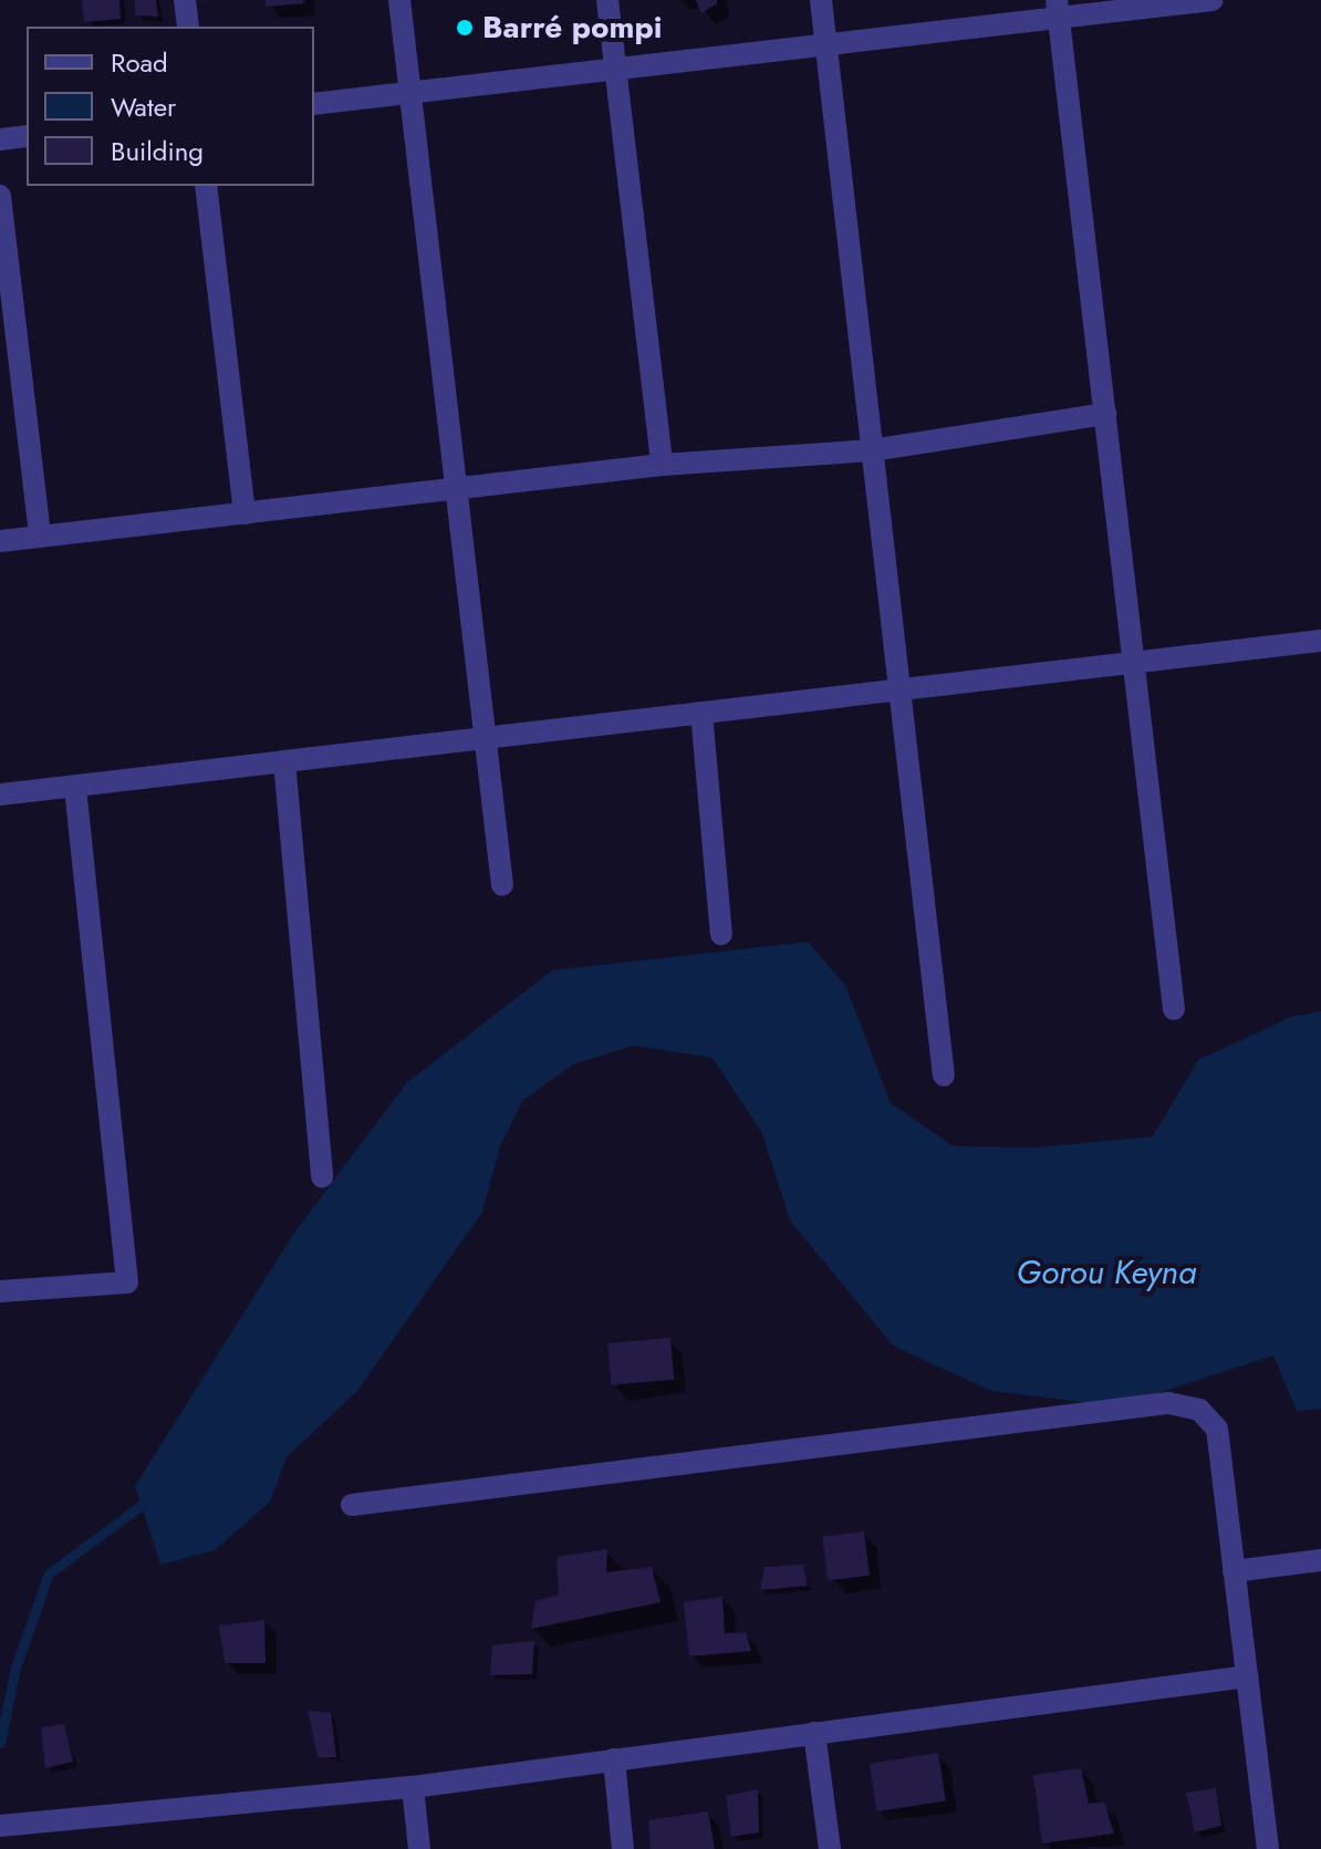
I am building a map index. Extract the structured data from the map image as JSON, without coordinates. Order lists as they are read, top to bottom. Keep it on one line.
{"water":["Gorou Keyna"],"places":["Barré pompi"],"legend":["Road","Water","Building"]}
